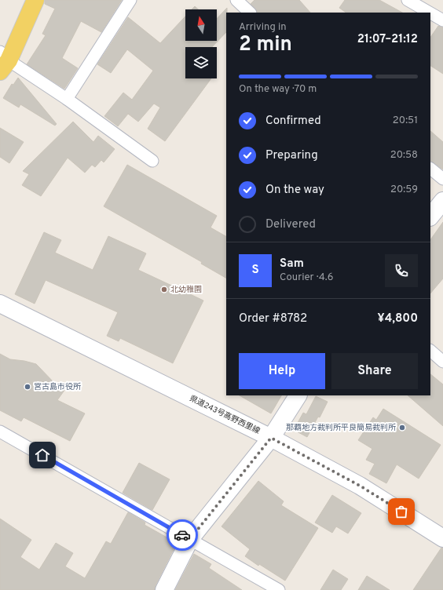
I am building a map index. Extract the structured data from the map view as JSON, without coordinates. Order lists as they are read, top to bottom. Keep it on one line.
{"streets":{"main road":["県道243号高野西里線"]},"places":["北幼稚園","宮古島市役所","那覇地方裁判所平良簡易裁判所"],"north":"top","page":{"heading":["2 min","Arriving in","21:07–21:12"],"panel":["Sam","Courier · 4.6","Order #8782","¥4,800"],"bar":"On the way · 70 m","list":[["Confirmed","20:51"],["Preparing","20:58"],["On the way","20:59"],"Delivered"],"round":"S","buttons":["Help","Share"]}}
